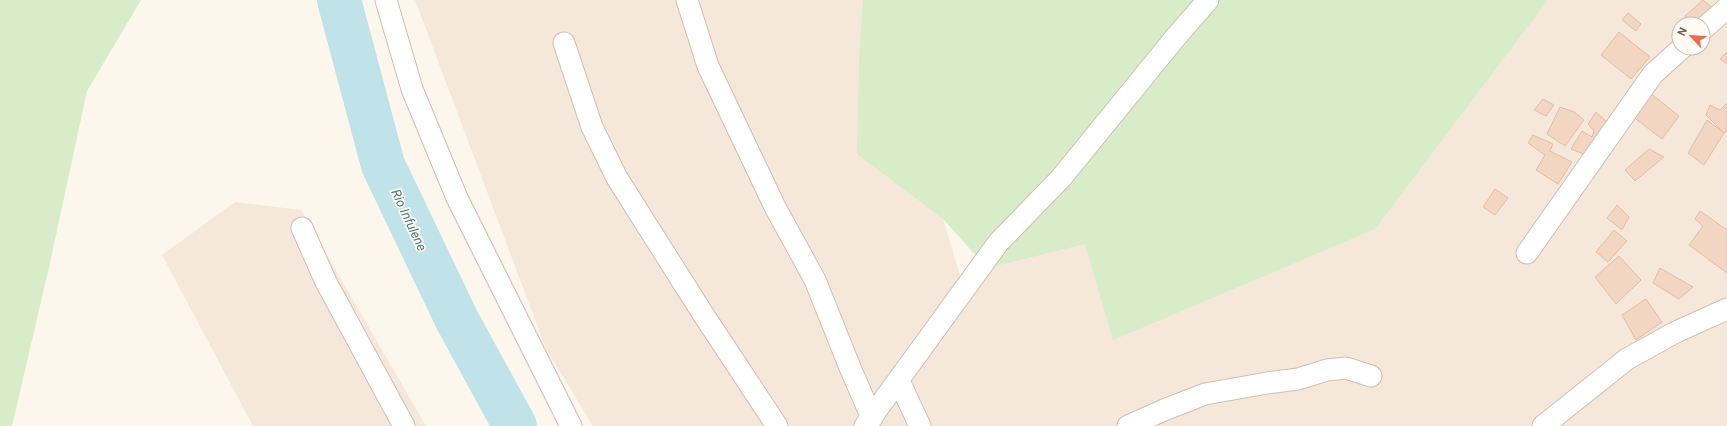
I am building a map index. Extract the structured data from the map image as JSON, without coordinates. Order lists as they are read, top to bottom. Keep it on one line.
{"water":["Rio Infulene"],"north":"top left"}
